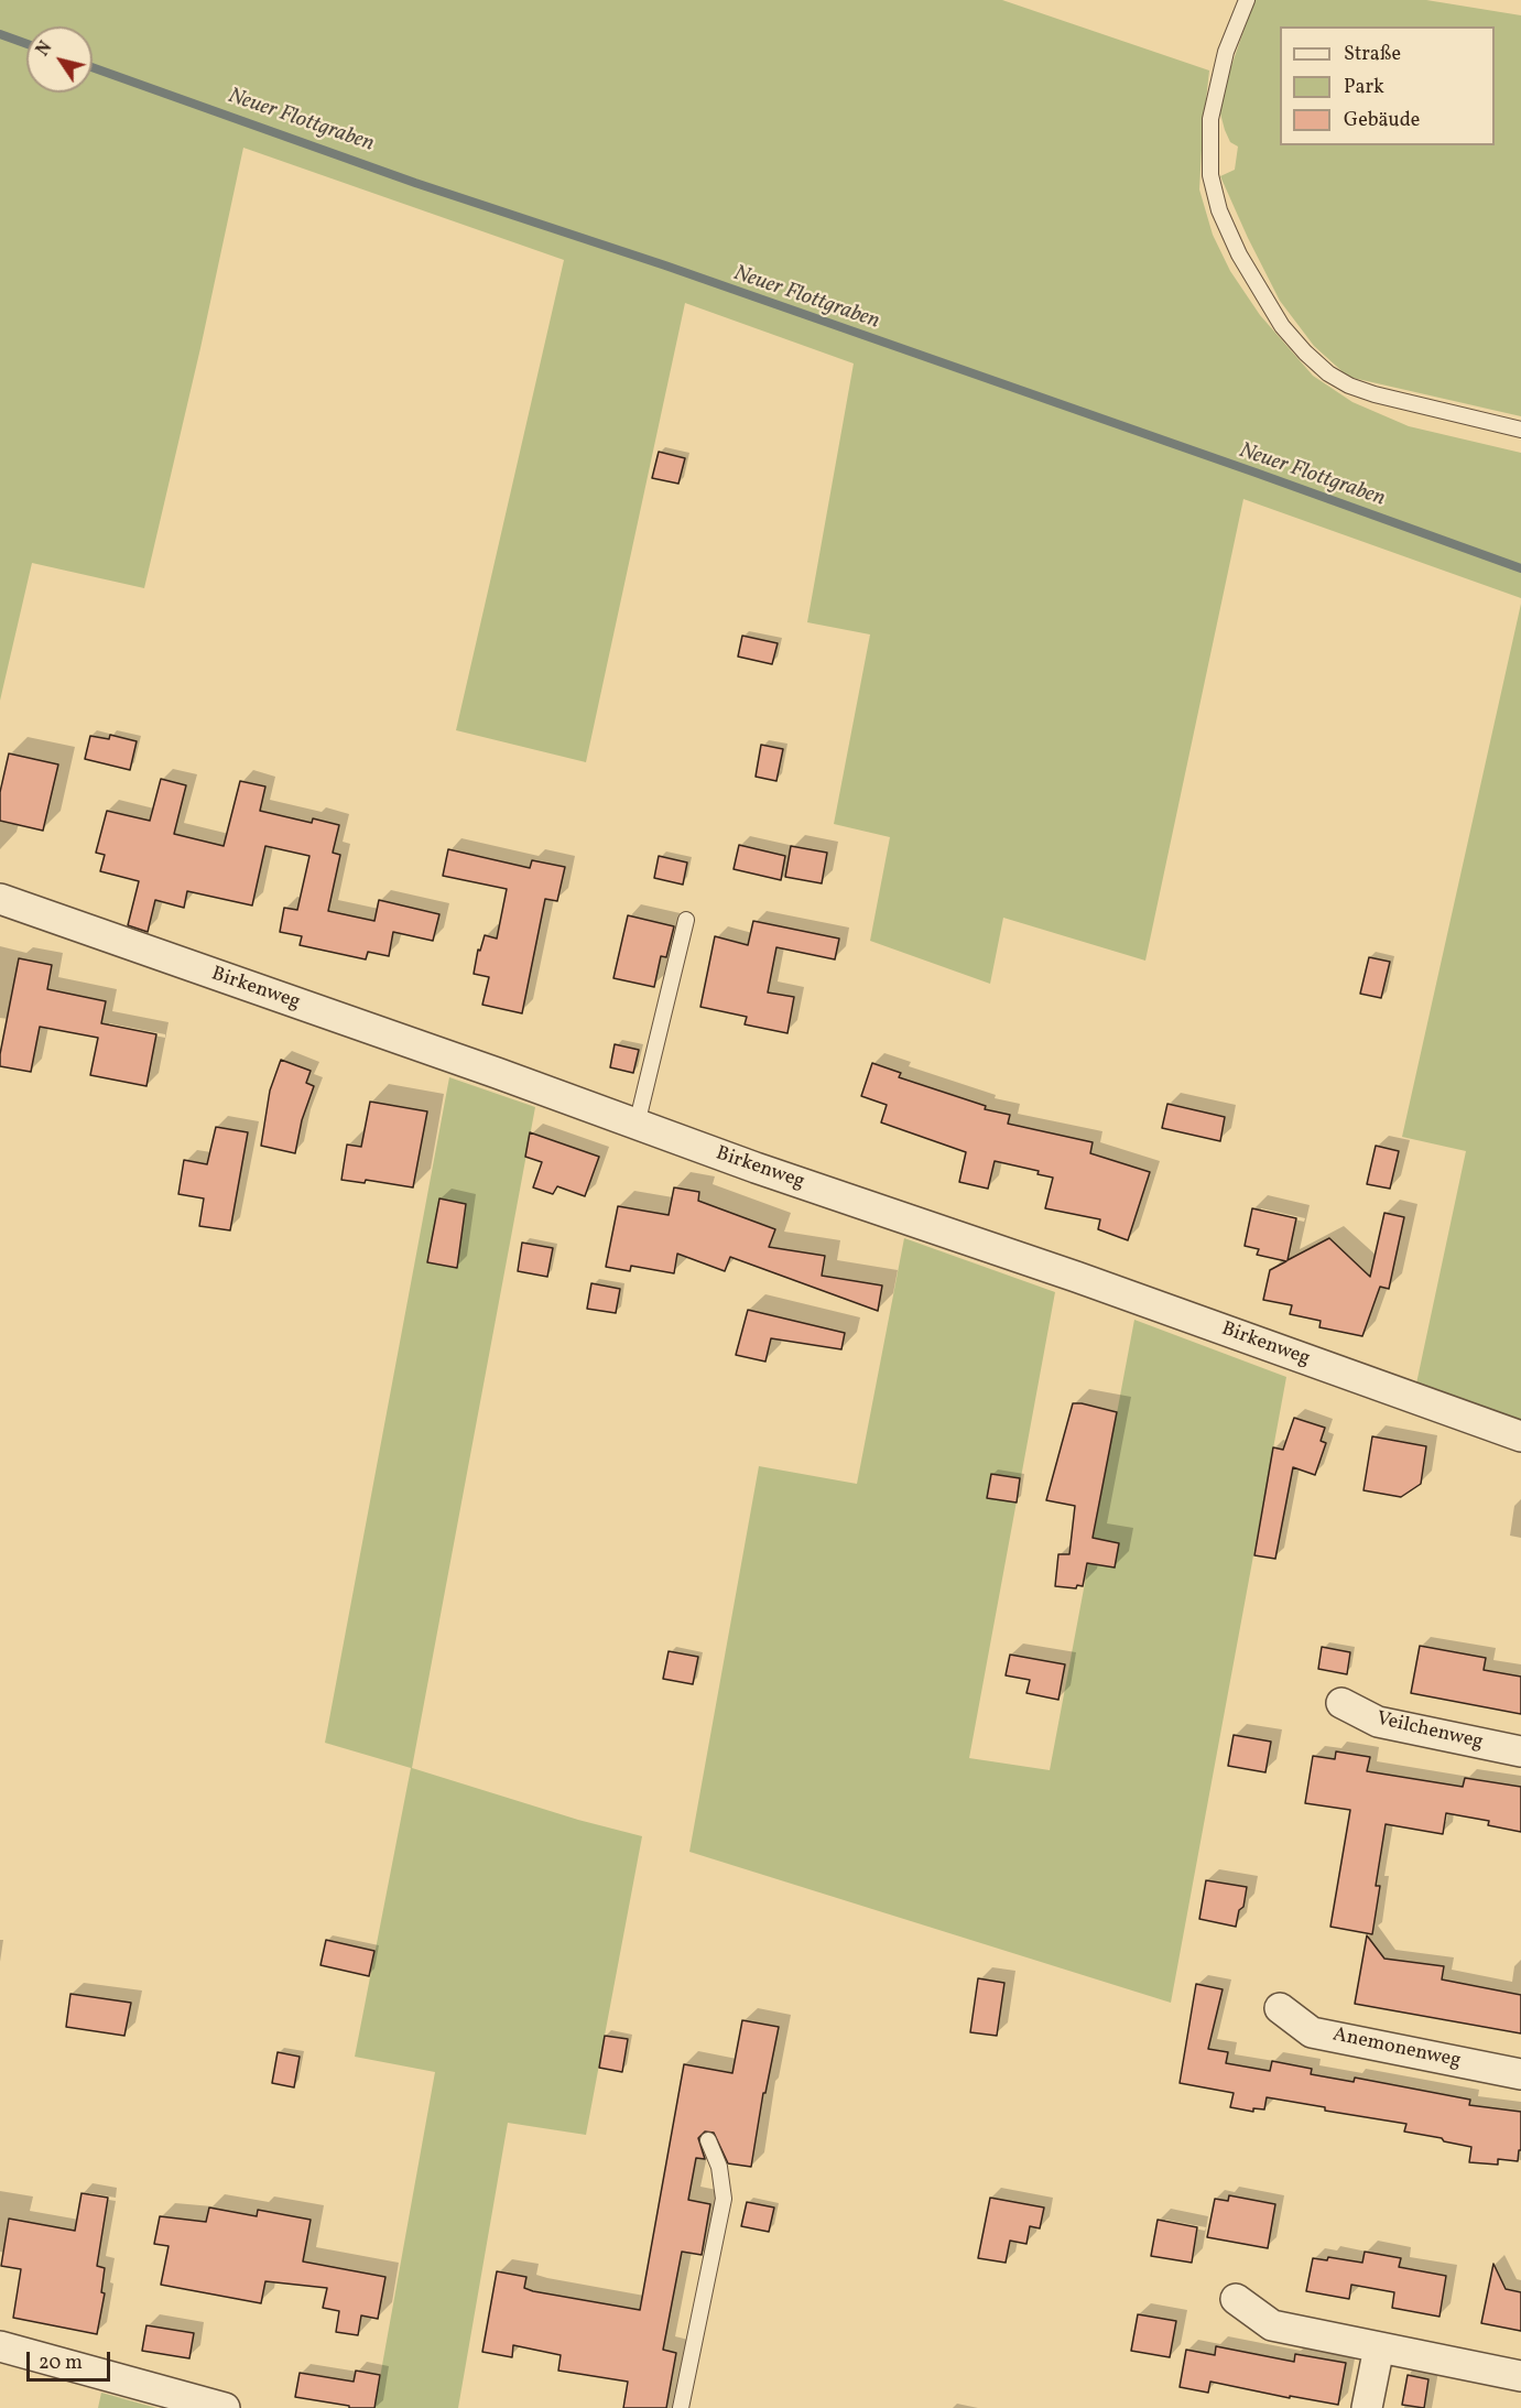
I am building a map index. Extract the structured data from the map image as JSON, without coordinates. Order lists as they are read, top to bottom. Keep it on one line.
{"streets":{"street":["Birkenweg","Veilchenweg","Anemonenweg"]},"water":["Neuer Flottgraben"],"legend":["Straße","Park","Gebäude"],"scale_bar":"20 m","north":"top left"}
